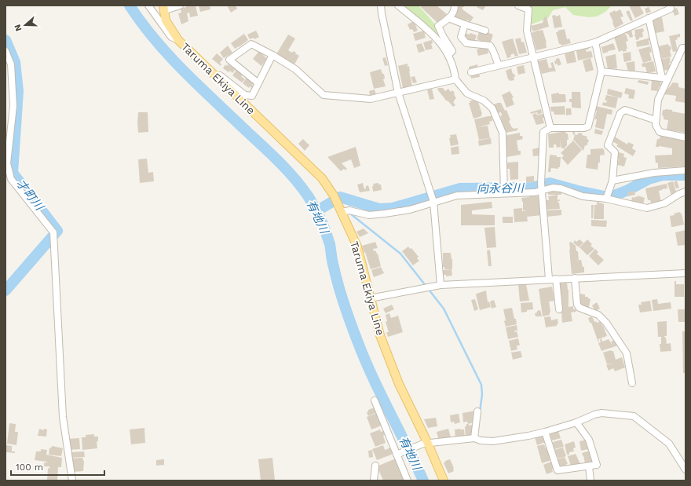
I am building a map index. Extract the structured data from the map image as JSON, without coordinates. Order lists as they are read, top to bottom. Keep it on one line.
{"streets":{"main road":["Taruma Ekiya Line"]},"water":["向永谷川","才町川","有地川"],"scale_bar":"100 m","north":"left"}
